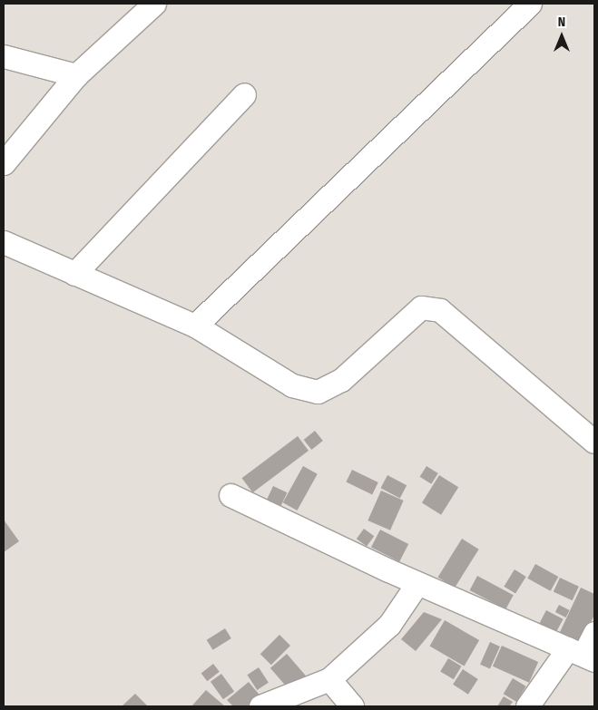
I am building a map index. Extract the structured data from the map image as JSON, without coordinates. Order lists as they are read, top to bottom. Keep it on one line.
{"north":"top"}
